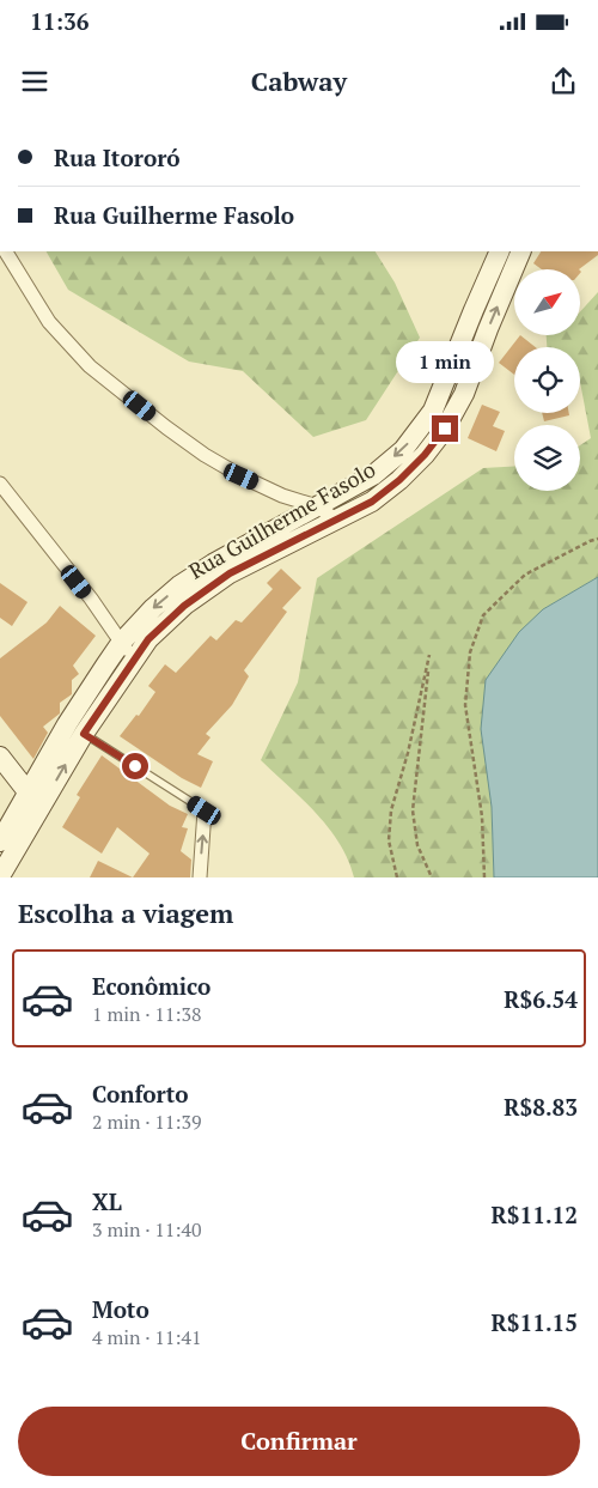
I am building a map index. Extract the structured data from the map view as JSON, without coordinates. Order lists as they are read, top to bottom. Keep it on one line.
{"streets":{"main road":["Rua Guilherme Fasolo"]},"north":"top right","page":{"status":"11:36","header":"Cabway","banner":["Rua Itororó","Rua Guilherme Fasolo"],"bubble":"1 min","heading":"Escolha a viagem","list":[{"name":"Econômico","note":"1 min · 11:38","value":"R$6.54"},{"name":"Conforto","note":"2 min · 11:39","value":"R$8.83"},{"name":"XL","note":"3 min · 11:40","value":"R$11.12"},{"name":"Moto","note":"4 min · 11:41","value":"R$11.15"}],"buttons":"Confirmar"}}
